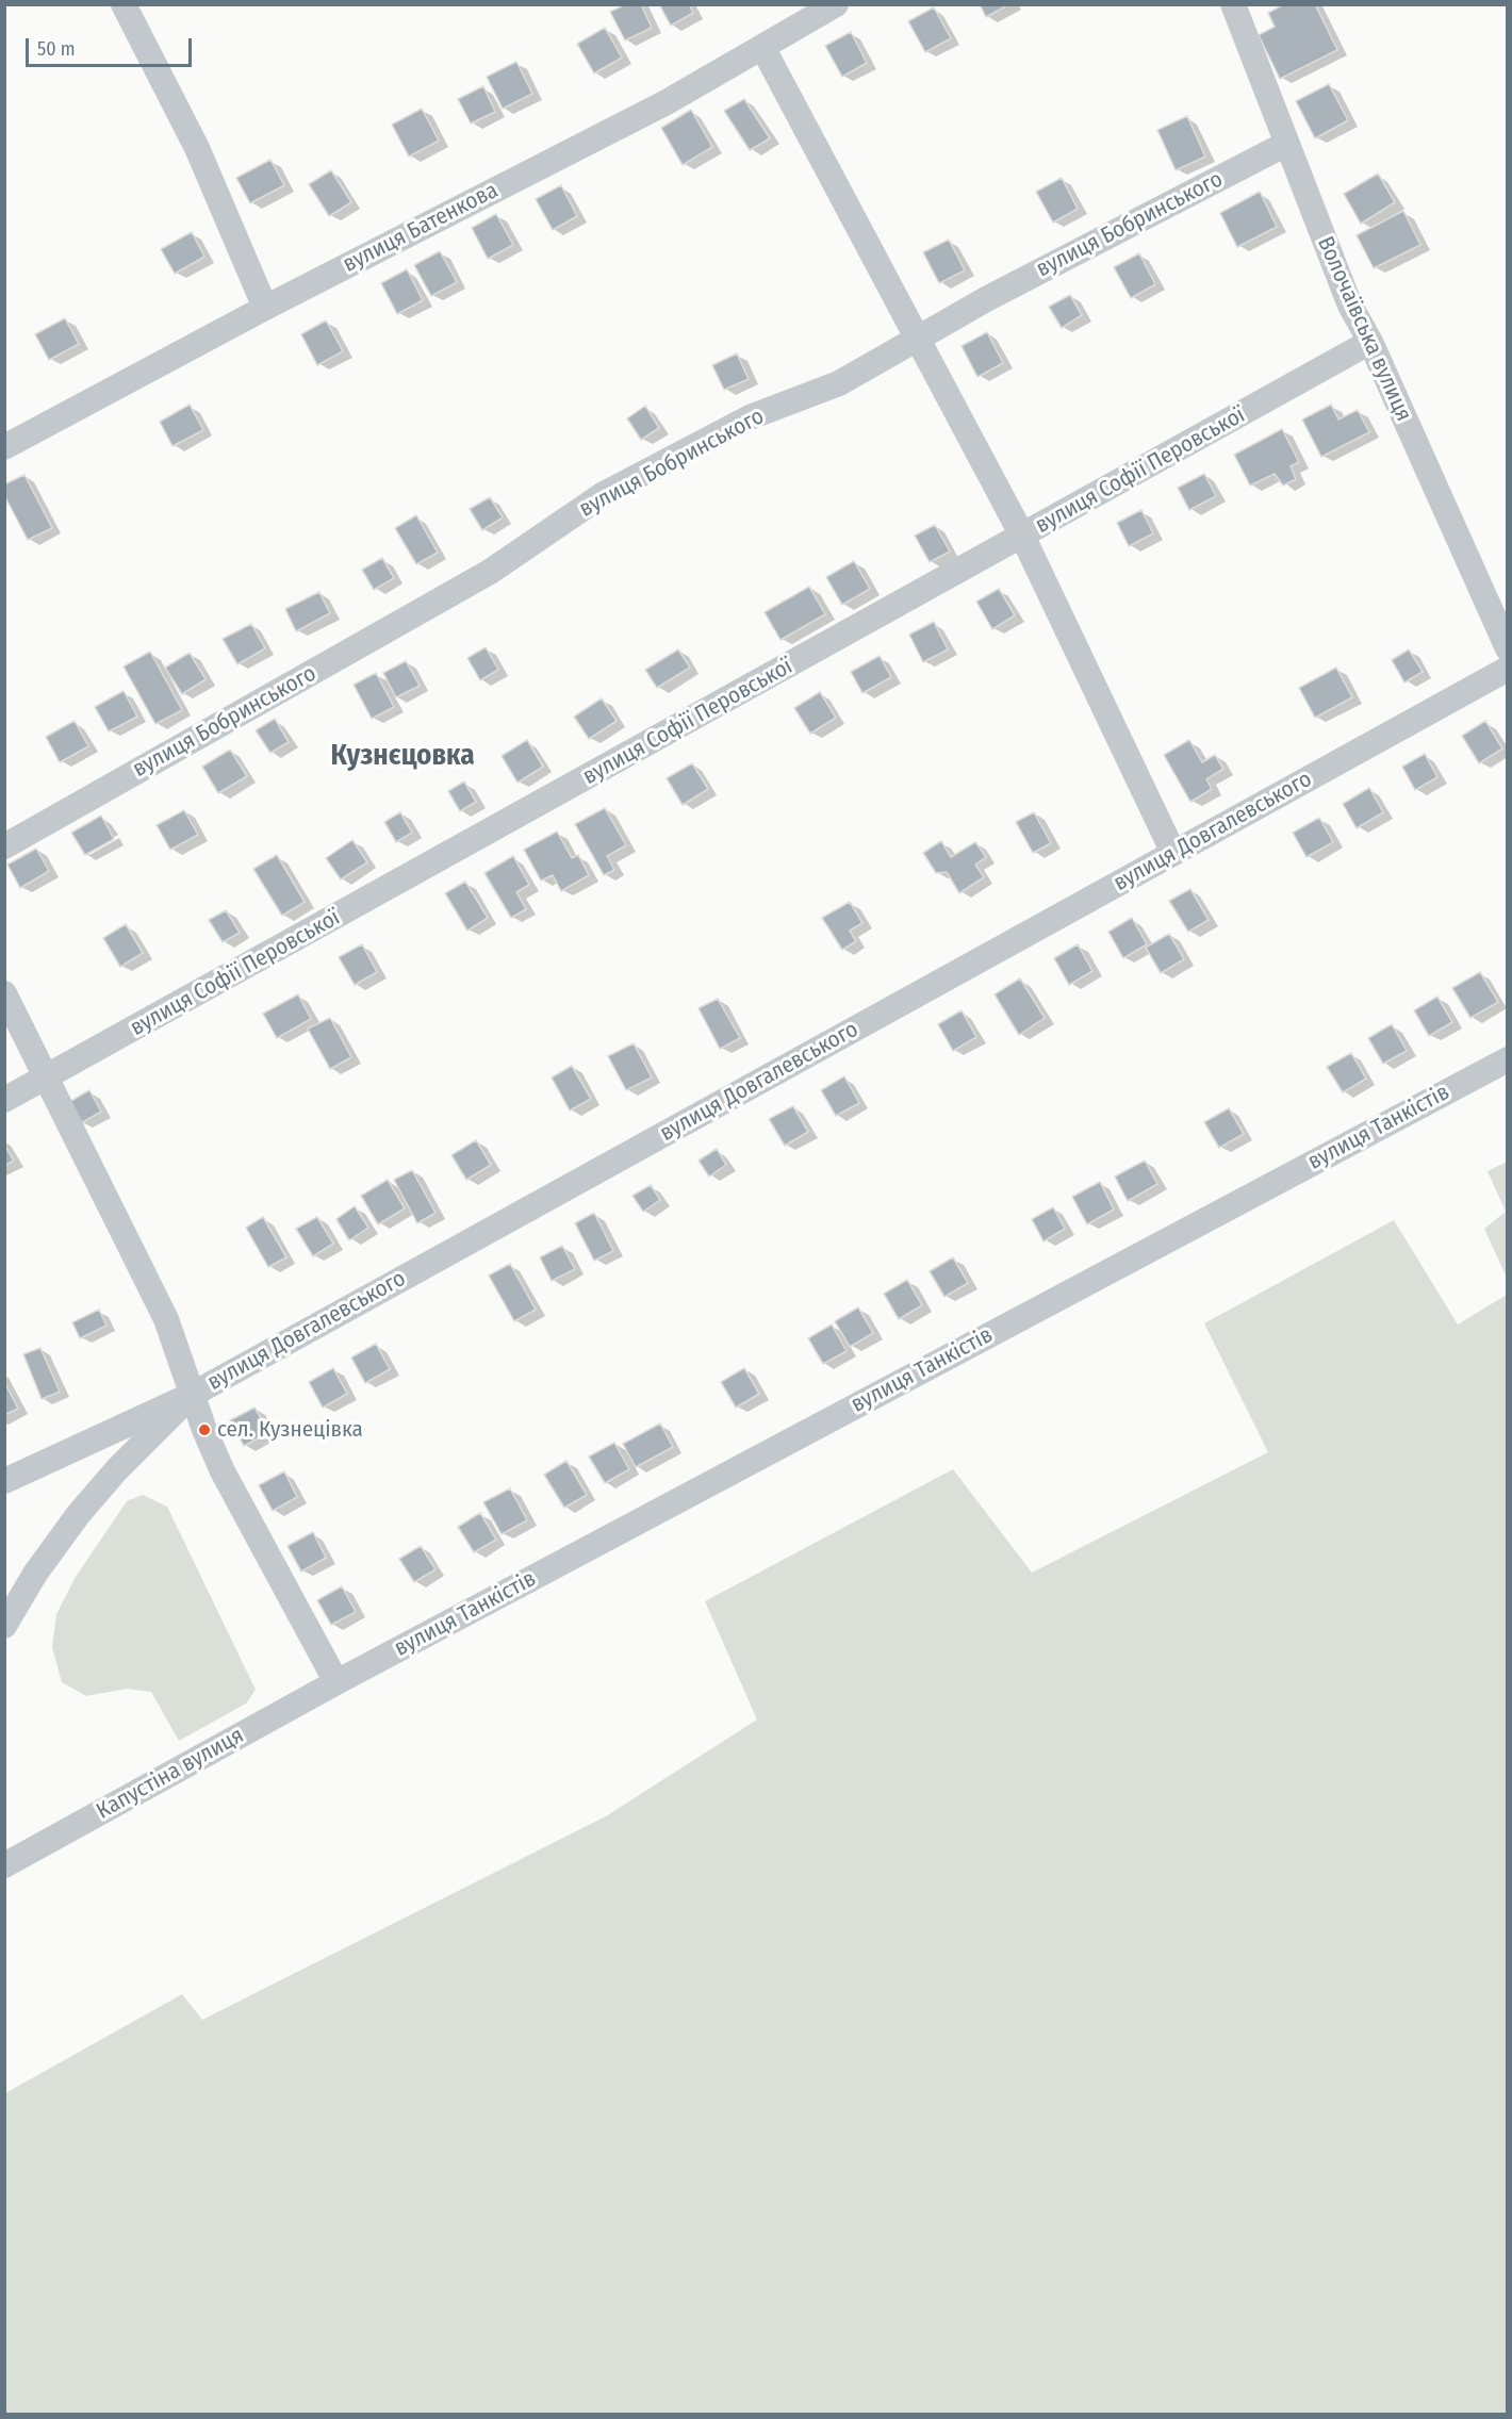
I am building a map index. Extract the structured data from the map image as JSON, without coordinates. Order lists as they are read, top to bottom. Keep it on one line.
{"streets":{"street":["вулиця Бобринського","вулиця Батенкова","Волочаївська вулиця","вулиця Софії Перовської","вулиця Довгалевського","вулиця Танкістів","Капустіна вулиця"]},"crossings":[["вулиця Бобринського","Волочаївська вулиця"],["Волочаївська вулиця","вулиця Софії Перовської"],["вулиця Танкістів","Капустіна вулиця"]],"districts":["Кузнєцовка"],"places":["сел. Кузнецівка"],"scale_bar":"50 m"}
